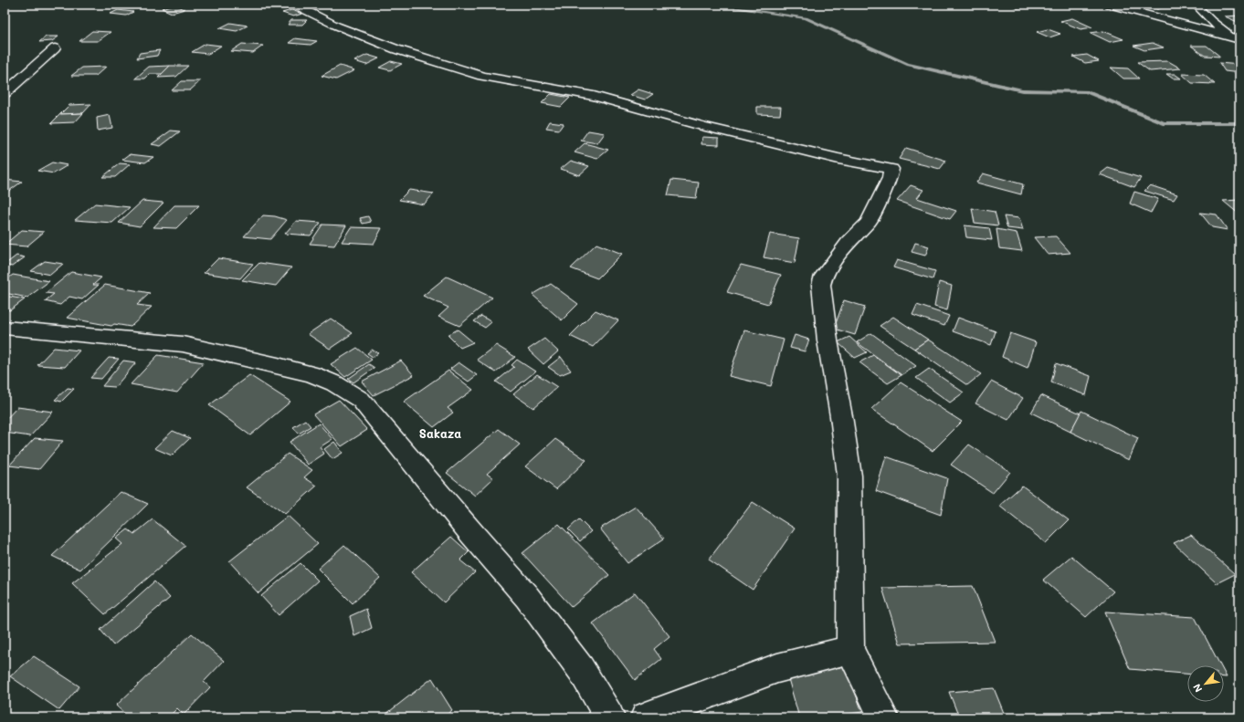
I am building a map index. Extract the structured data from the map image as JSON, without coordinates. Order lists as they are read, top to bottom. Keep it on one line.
{"districts":["Sakaza"],"north":"bottom left"}
